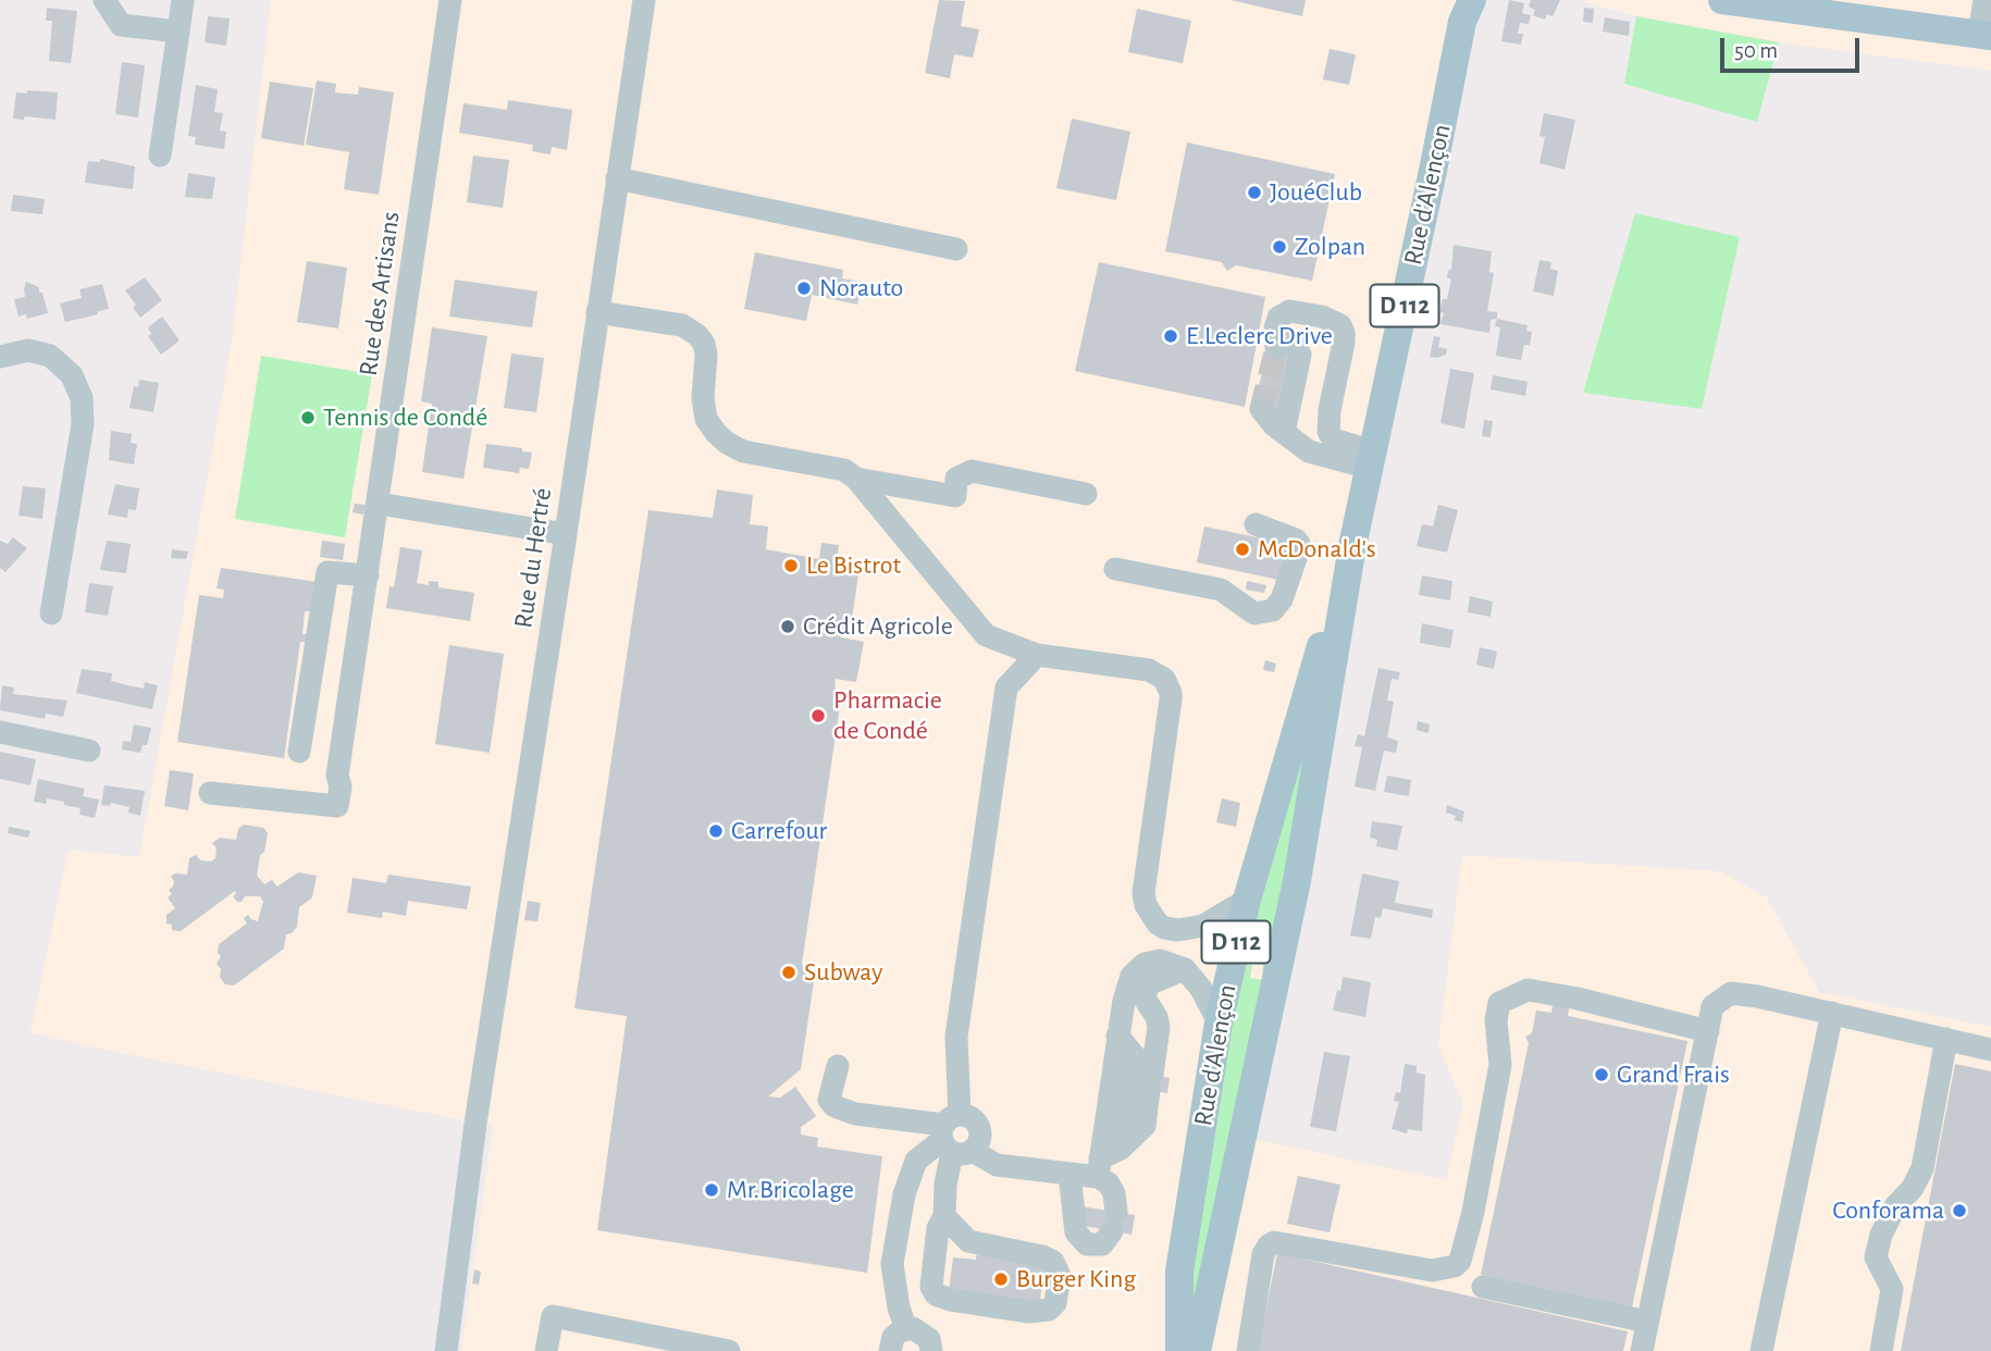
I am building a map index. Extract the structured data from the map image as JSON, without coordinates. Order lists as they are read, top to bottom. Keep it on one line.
{"streets":{"main road":["Rue d'Alençon","D 112"],"street":["Rue des Artisans","Rue du Hertré"]},"places":["JouéClub","Zolpan","Norauto","E.Leclerc Drive","Tennis de Condé","McDonald's","Le Bistrot","Crédit Agricole","Pharmacie de Condé","Carrefour","Subway","Grand Frais","Mr.Bricolage","Conforama","Burger King"],"scale_bar":"50 m"}
